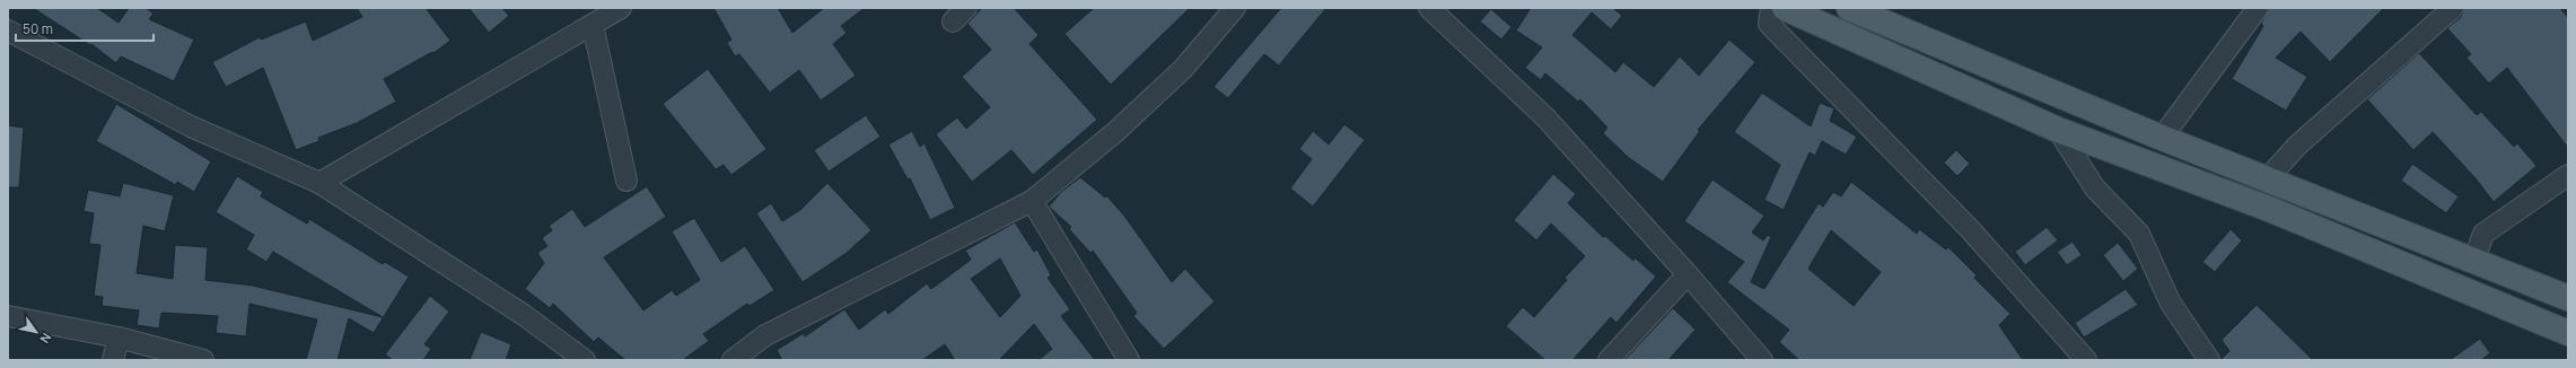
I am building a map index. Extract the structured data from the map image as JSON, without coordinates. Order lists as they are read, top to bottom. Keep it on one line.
{"scale_bar":"50 m","north":"bottom right"}
